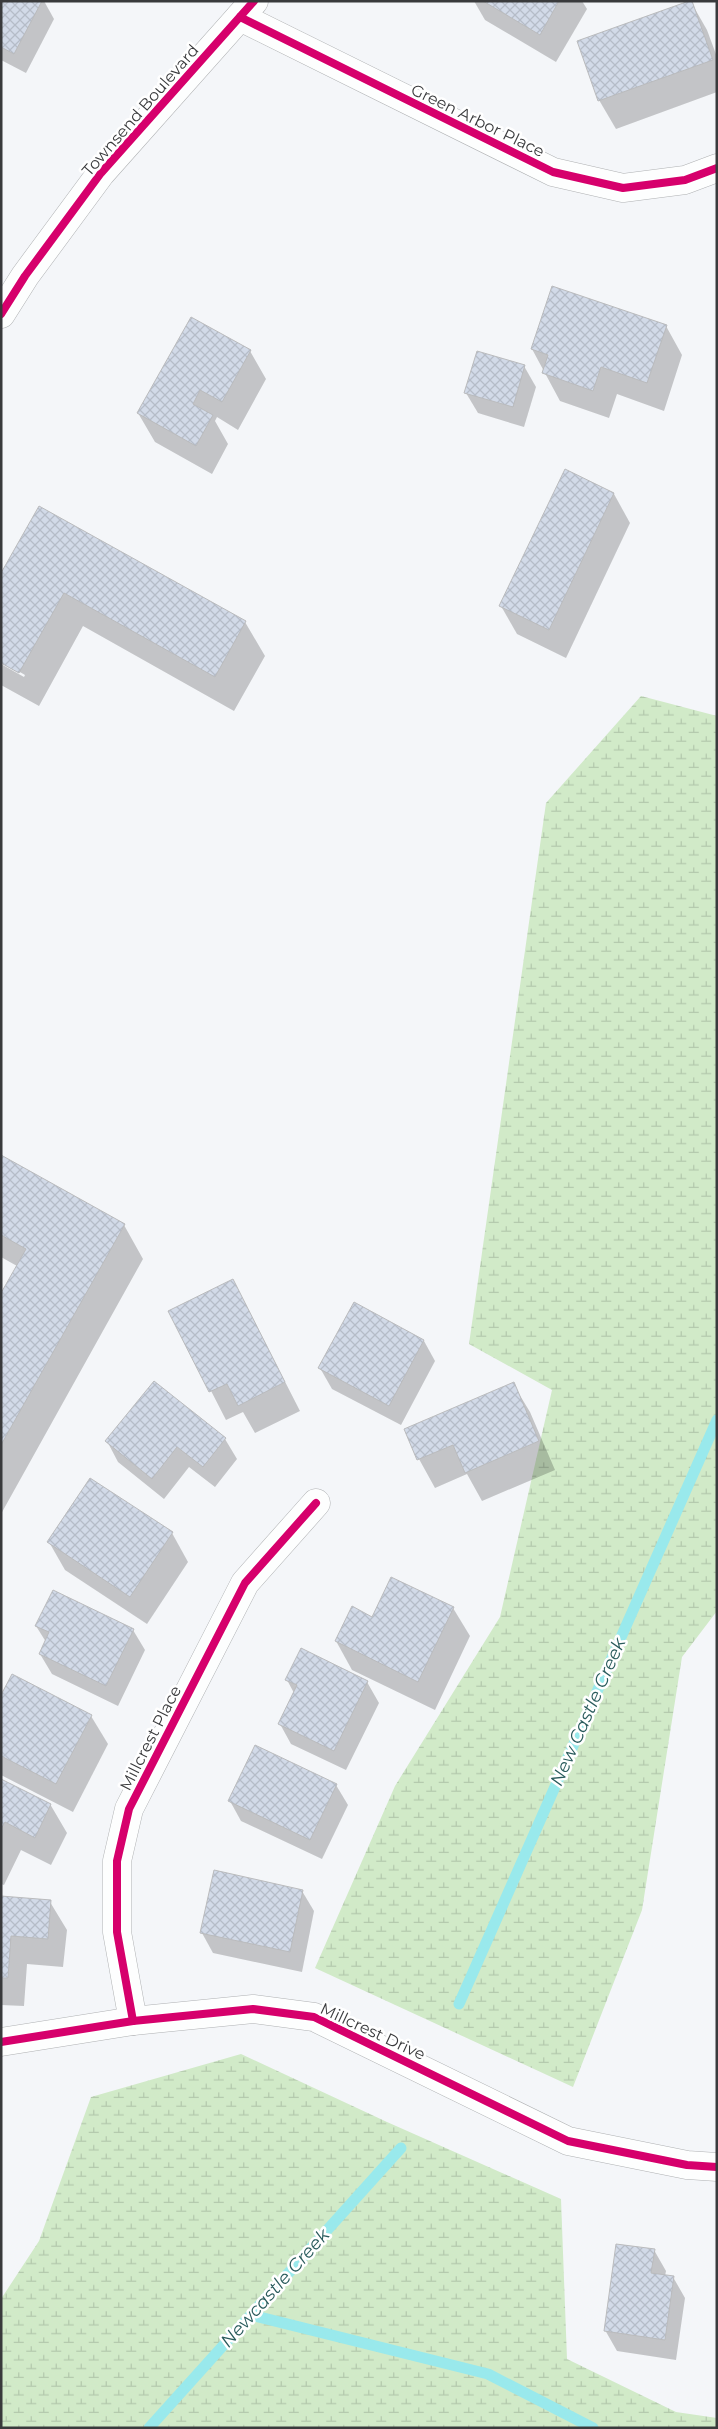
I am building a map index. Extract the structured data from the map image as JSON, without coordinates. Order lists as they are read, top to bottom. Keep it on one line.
{"streets":{"street":["Townsend Boulevard","Green Arbor Place","Millcrest Place","Millcrest Drive"]},"crossings":[["Townsend Boulevard","Green Arbor Place"],["Millcrest Place","Millcrest Drive"]],"water":["New Castle Creek","Newcastle Creek"]}
